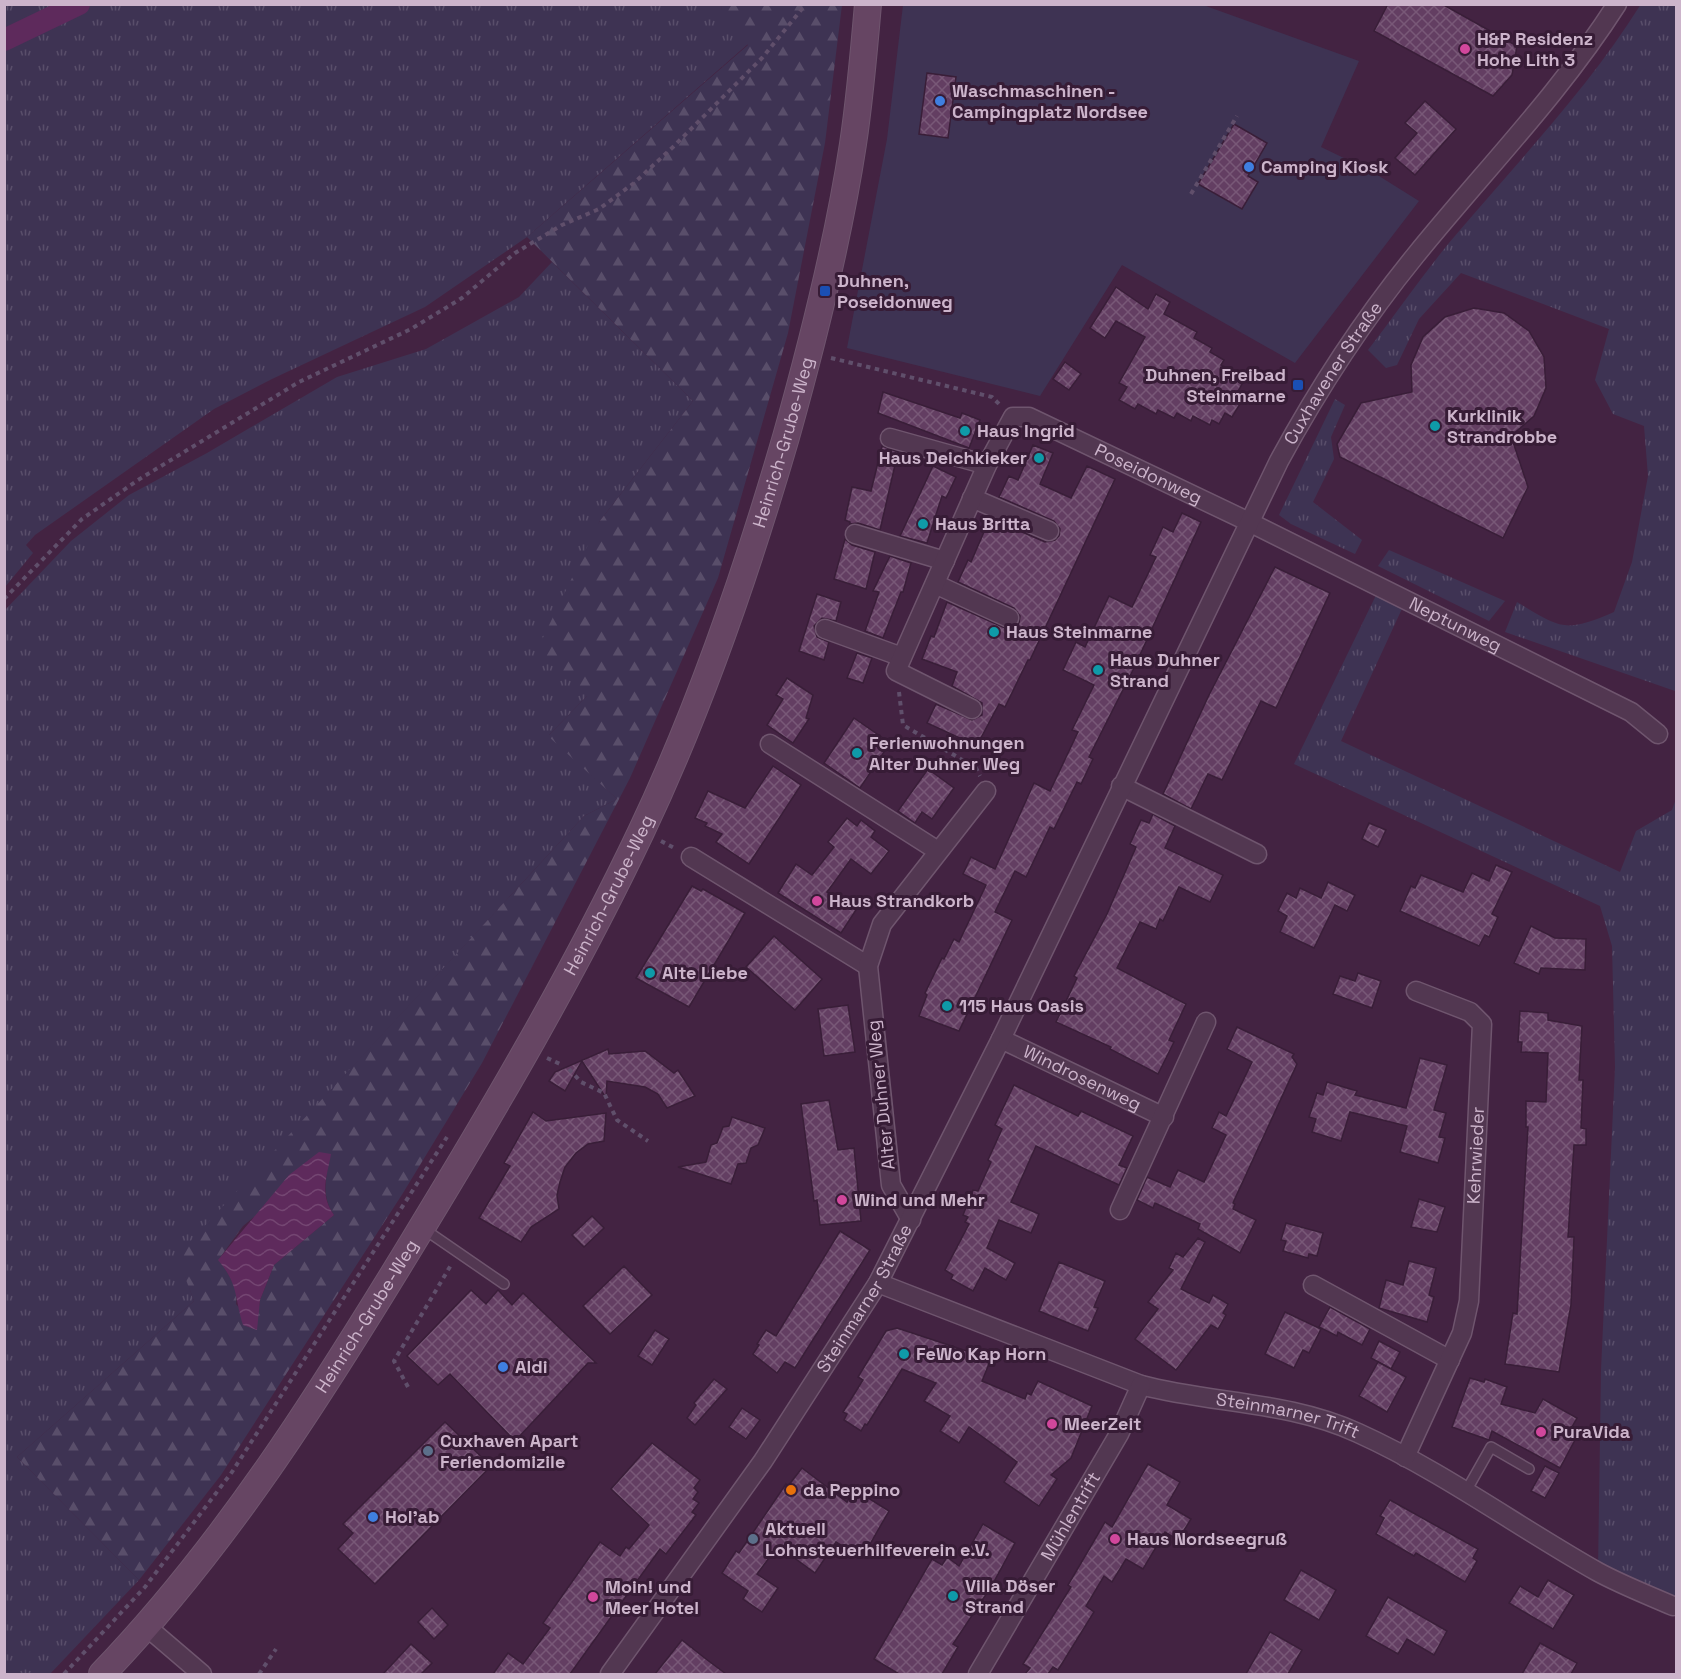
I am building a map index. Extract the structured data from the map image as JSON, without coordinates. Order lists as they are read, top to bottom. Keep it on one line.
{"streets":{"street":["Cuxhavener Straße","Heinrich-Grube-Weg","Poseidonweg","Neptunweg","Windrosenweg","Alter Duhner Weg","Kehrwieder","Steinmarner Straße","Steinmarner Trift","Mühlentrift"]},"crossings":[["Cuxhavener Straße","Poseidonweg"],["Cuxhavener Straße","Neptunweg"],["Cuxhavener Straße","Steinmarner Straße"],["Poseidonweg","Neptunweg"],["Windrosenweg","Steinmarner Straße"],["Alter Duhner Weg","Steinmarner Straße"],["Kehrwieder","Steinmarner Trift"],["Steinmarner Straße","Steinmarner Trift"],["Steinmarner Trift","Mühlentrift"]],"places":{"other":["H&P Residenz Hohe Lith 3","Waschmaschinen - Campingplatz Nordsee","Camping Kiosk","Kurklinik Strandrobbe","Haus Ingrid","Haus Deichkieker","Haus Britta","Haus Steinmarne","Haus Duhner Strand","Ferienwohnungen Alter Duhner Weg","Haus Strandkorb","Alte Liebe","115 Haus Oasis","Wind und Mehr","FeWo Kap Horn","Aldi","MeerZeit","PuraVida","Cuxhaven Apart Feriendomizile","da Peppino","Hol'ab","Aktuell Lohnsteuerhilfeverein e.V.","Haus Nordseegruß","Villa Döser Strand","Moin! und Meer Hotel"],"transit":["Duhnen, Poseidonweg","Duhnen, Freibad Steinmarne"]}}
